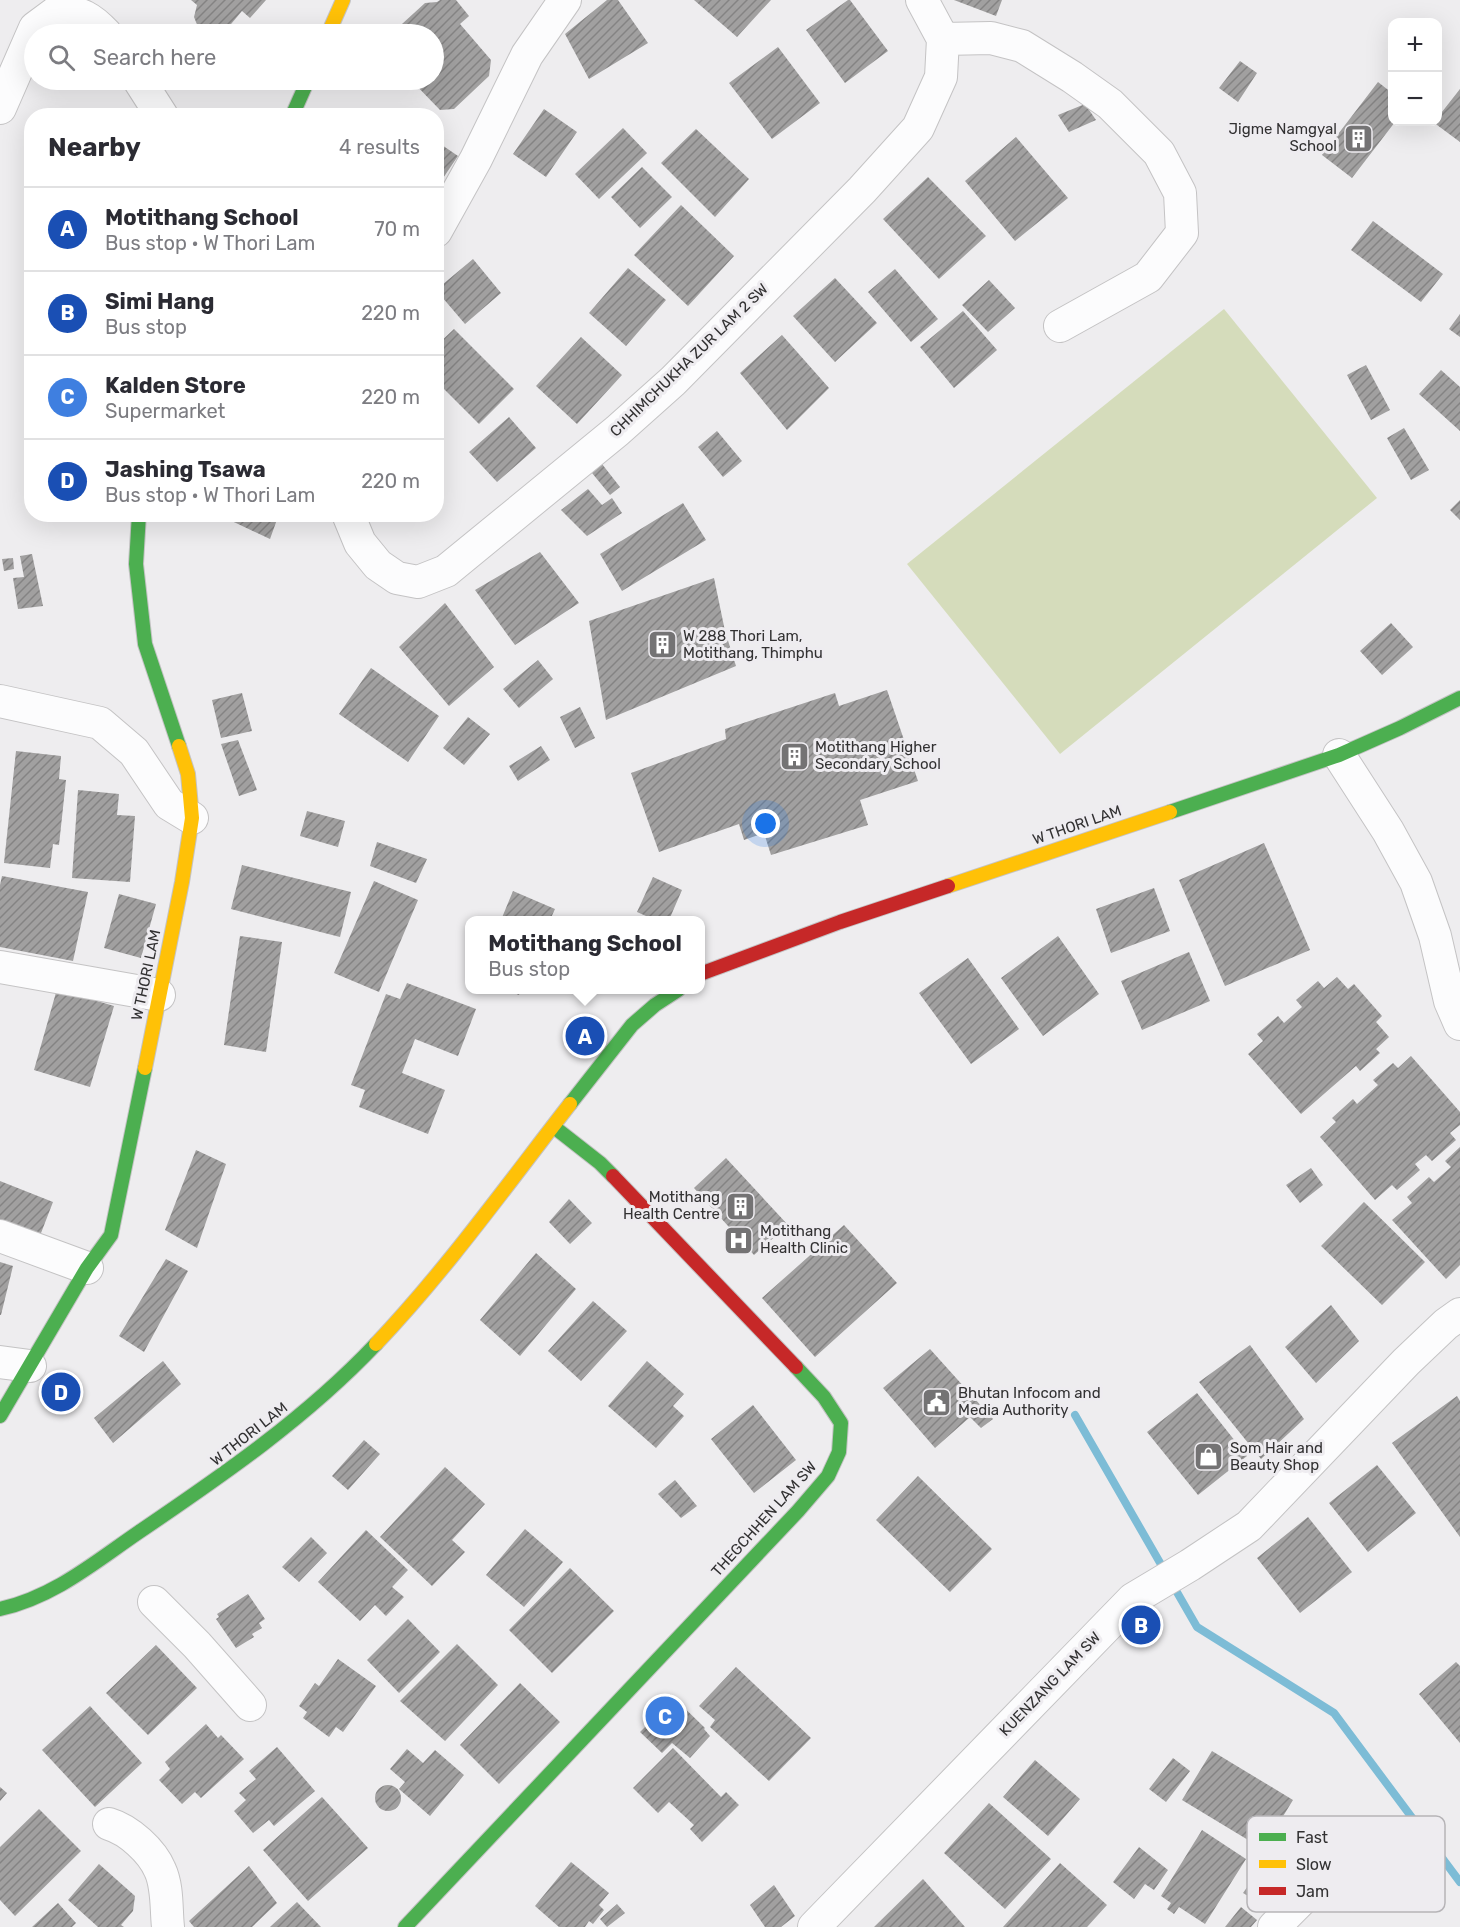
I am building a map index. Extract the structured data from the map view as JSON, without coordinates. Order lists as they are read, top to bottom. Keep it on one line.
{"streets":{"main road":["W THORI LAM","THEGCHHEN LAM SW"],"street":["CHHIMCHUKHA ZUR LAM 2 SW","KUENZANG LAM SW"]},"crossings":[["W THORI LAM","THEGCHHEN LAM SW"]],"places":{"building":["Jigme Namgyal School","W 288 Thori Lam, Motithang, Thimphu","Motithang Higher Secondary School","Motithang Health Centre"],"hospital":["Motithang Health Clinic"],"public building":["Bhutan Infocom and Media Authority"],"shop":["Som Hair and Beauty Shop"]},"legend":["Fast","Slow","Jam"],"page":{"map_buttons":["+","−"],"search":"Search here","heading":["Nearby","4 results"],"list":[{"mark":"A","name":"Motithang School","note":"Bus stop · W Thori Lam","value":"70 m"},{"mark":"B","name":"Simi Hang","note":"Bus stop","value":"220 m"},{"mark":"C","name":"Kalden Store","note":"Supermarket","value":"220 m"},{"mark":"D","name":"Jashing Tsawa","note":"Bus stop · W Thori Lam","value":"220 m"}],"popup":["Motithang School","Bus stop"],"pins":["A","D","B","C"]}}
